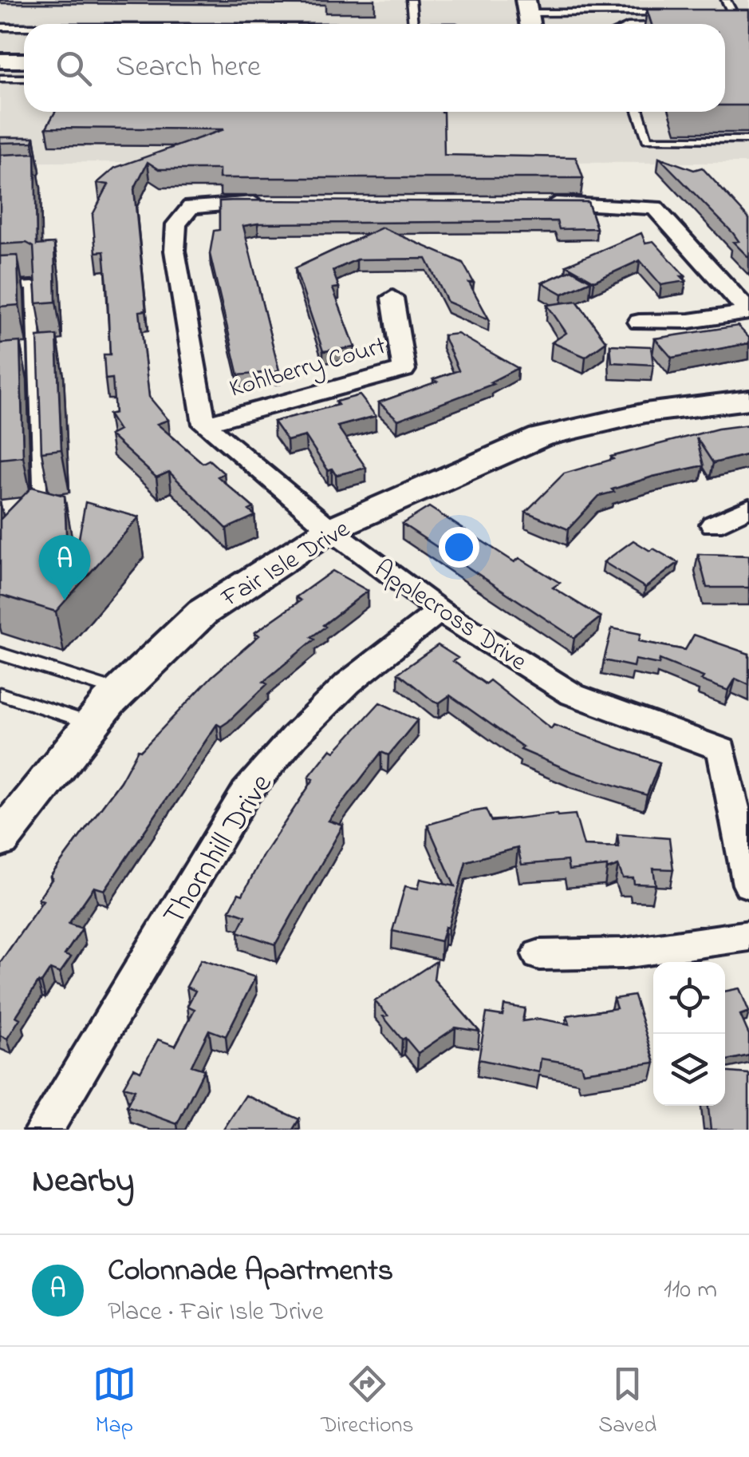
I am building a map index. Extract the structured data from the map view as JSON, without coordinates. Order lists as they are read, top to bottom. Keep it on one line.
{"streets":{"street":["Kohlberry Court","Fair Isle Drive","Applecross Drive","Thornhill Drive"]},"crossings":[["Kohlberry Court","Applecross Drive"],["Fair Isle Drive","Applecross Drive"],["Applecross Drive","Thornhill Drive"]],"page":{"search":"Search here","pins":"A","heading":"Nearby","list":[{"mark":"A","name":"Colonnade Apartments","note":"Place · Fair Isle Drive","value":"110 m"}],"nav":["Map","Directions","Saved"]}}
